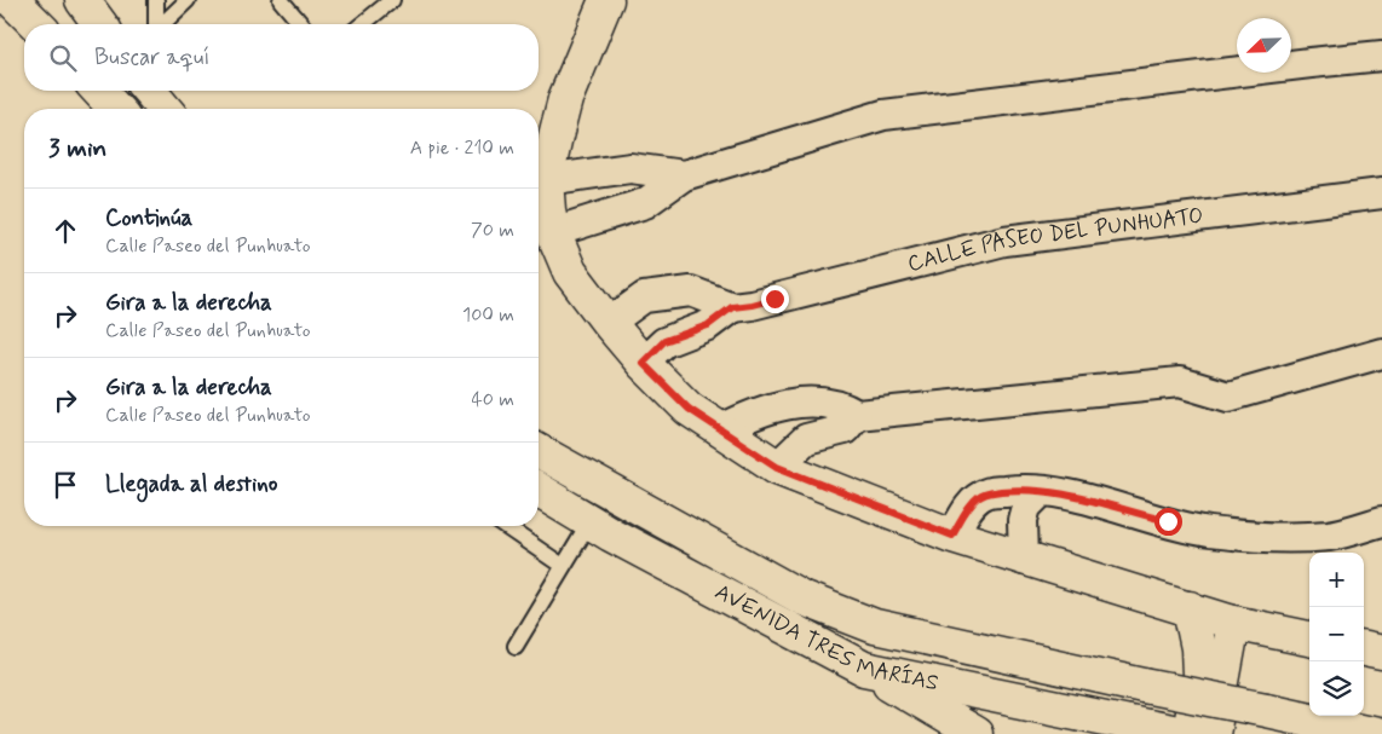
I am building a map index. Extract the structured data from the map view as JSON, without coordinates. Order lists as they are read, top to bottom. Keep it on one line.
{"streets":{"main road":["AVENIDA TRES MARÍAS"],"street":["CALLE PASEO DEL PUNHUATO"]},"north":"bottom left","page":{"search":"Buscar aquí","heading":["3 min","A pie · 210 m"],"list":[["Continúa","Calle Paseo del Punhuato","70 m"],["Gira a la derecha","Calle Paseo del Punhuato","100 m"],["Gira a la derecha","Calle Paseo del Punhuato","40 m"],"Llegada al destino"],"map_buttons":["+","−"]}}
